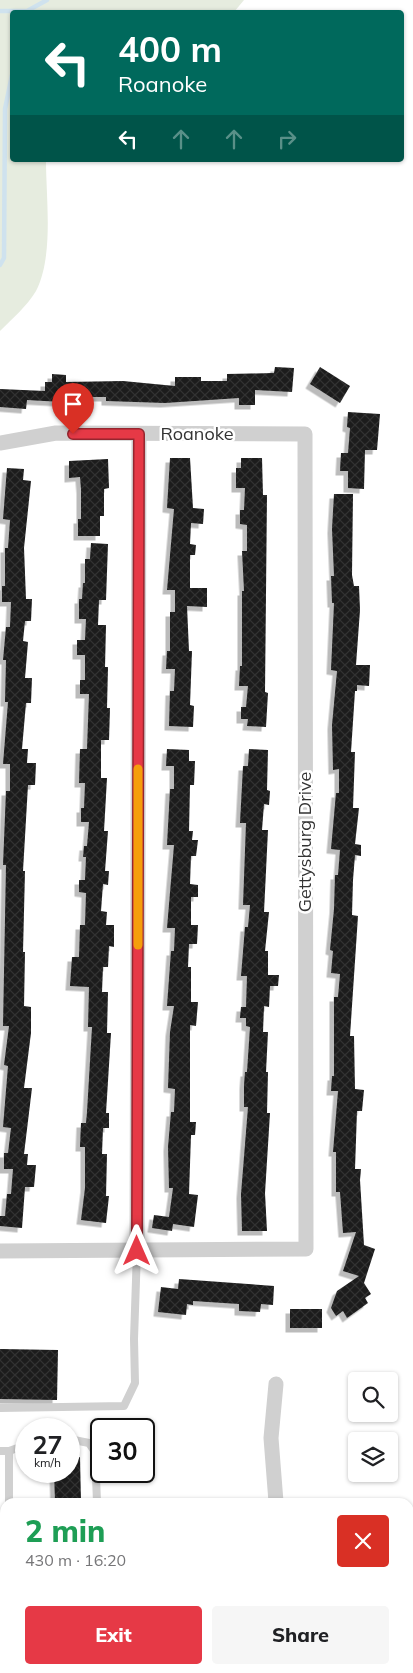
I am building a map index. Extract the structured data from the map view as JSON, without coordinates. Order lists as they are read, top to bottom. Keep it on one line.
{"streets":{"street":["Roanoke","Gettysburg Drive"]},"crossings":[["Roanoke","Gettysburg Drive"]],"page":{"turn":["400 m","Roanoke"],"speed":"27 km/h","limit":"30","heading":["2 min","430 m · 16:20"],"buttons":["Exit","Share"]}}
